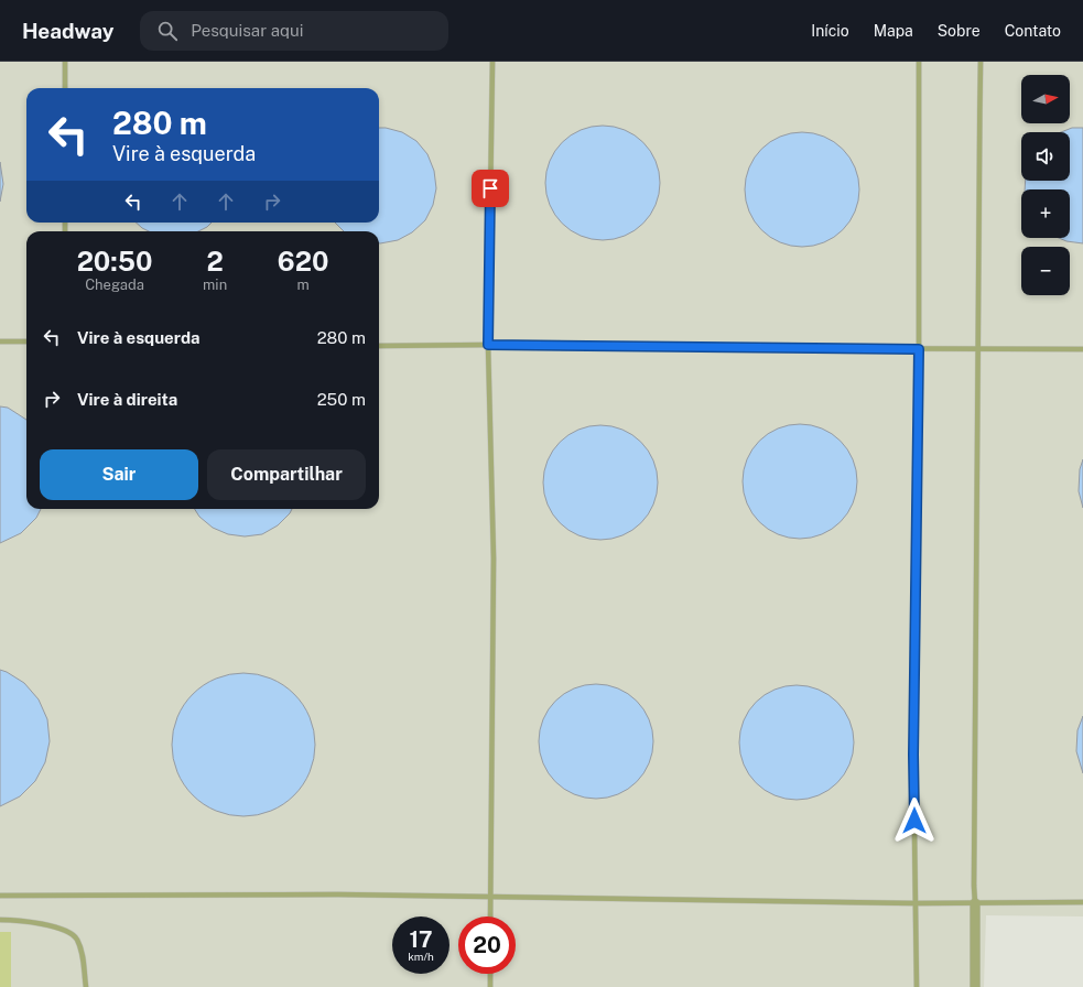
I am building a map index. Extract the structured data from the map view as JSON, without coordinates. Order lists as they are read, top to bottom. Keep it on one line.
{"north":"right","page":{"header":"Headway","search":"Pesquisar aqui","nav":["Início","Mapa","Sobre","Contato"],"map_buttons":["+","−"],"turn":["280 m","Vire à esquerda"],"eta":["20:50","Chegada","2","min","620","m"],"list":[{"name":"Vire à esquerda","value":"280 m"},{"name":"Vire à direita","value":"250 m"}],"buttons":["Sair","Compartilhar"],"speed":"17 km/h","limit":"20"}}
